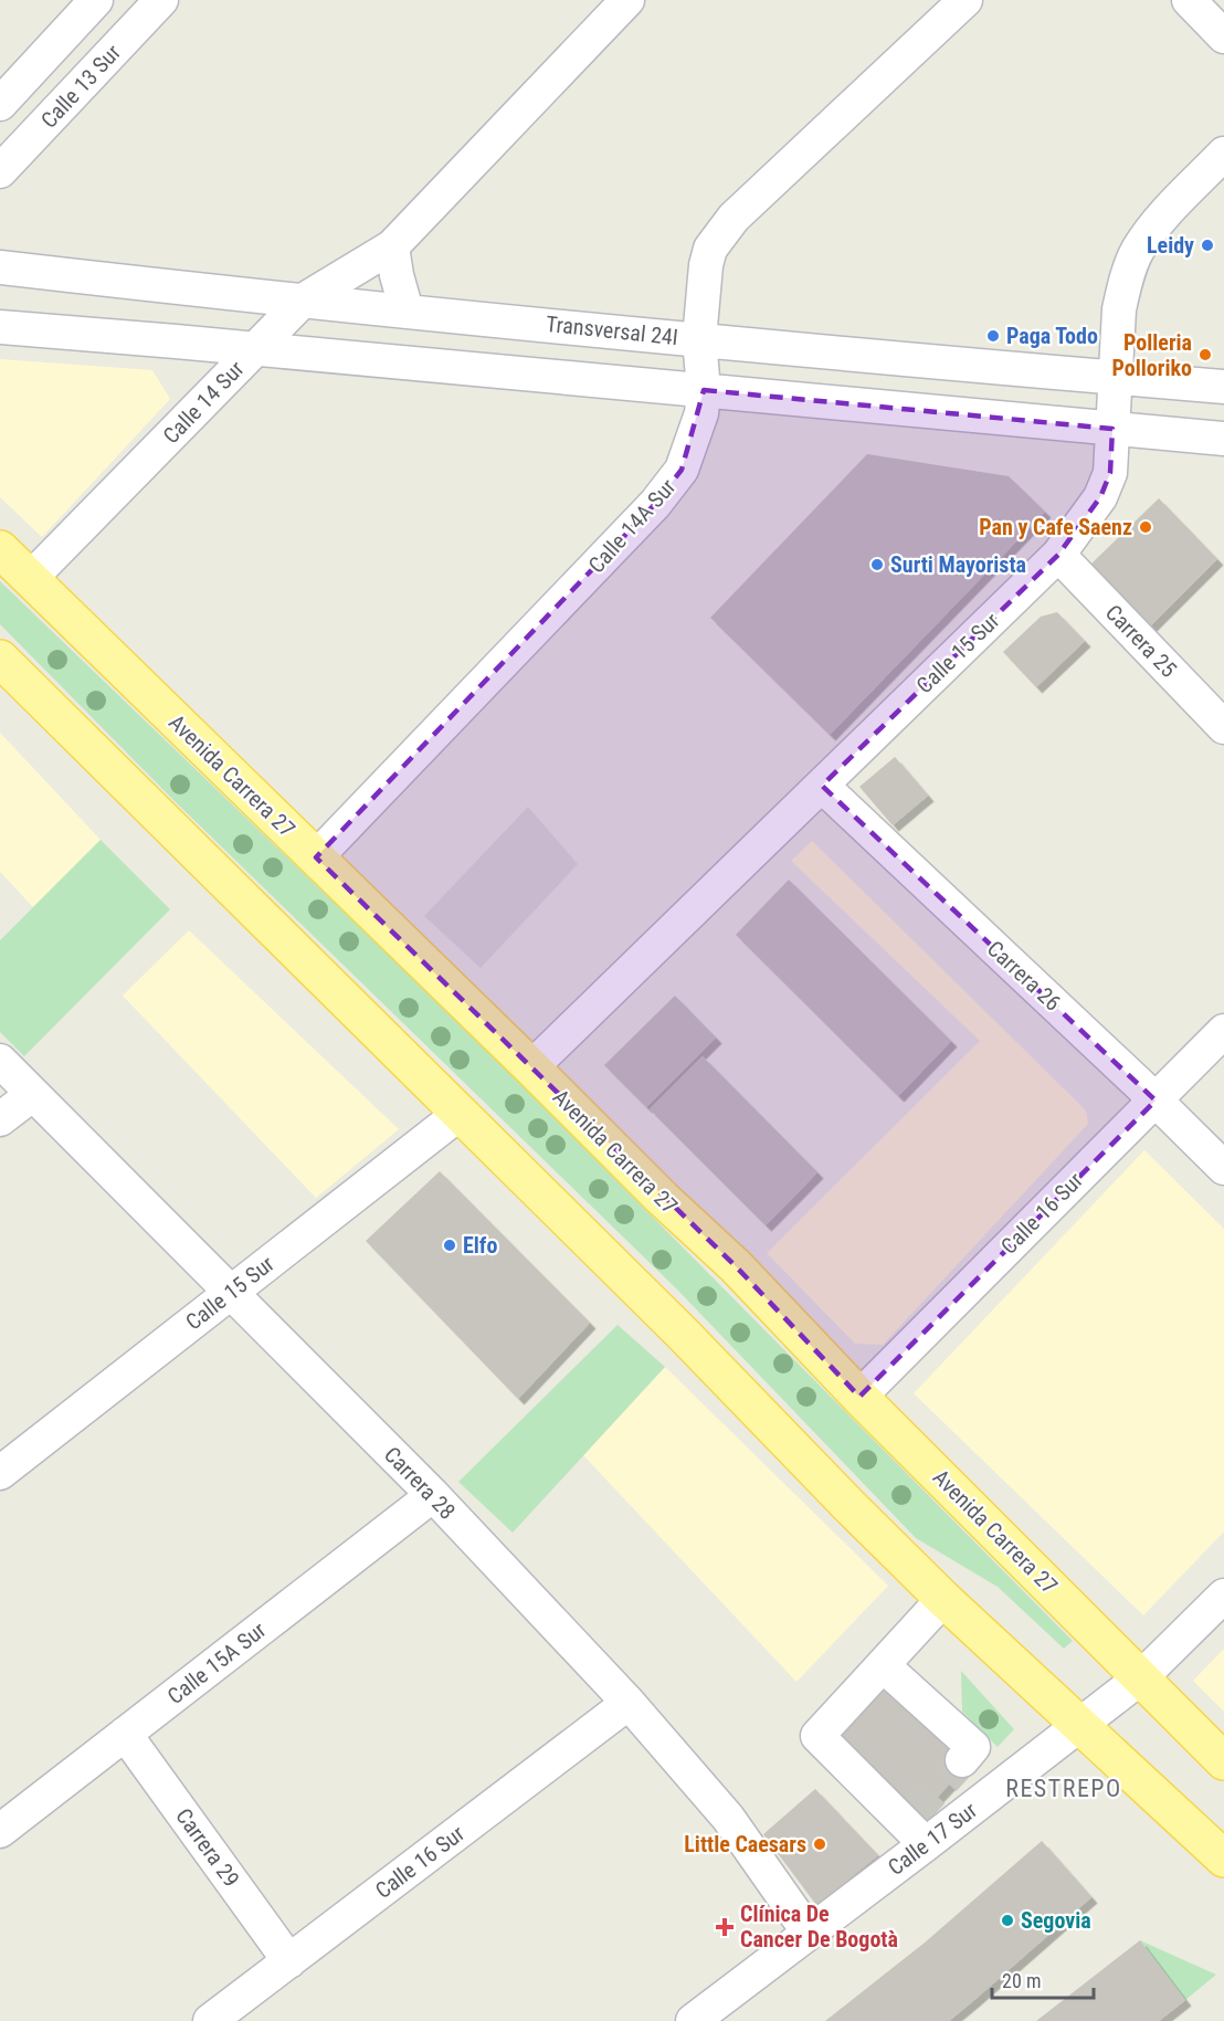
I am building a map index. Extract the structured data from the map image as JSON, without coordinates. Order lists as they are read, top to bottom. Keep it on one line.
{"streets":{"main road":["Avenida Carrera 27"],"street":["Calle 13 Sur","Transversal 24I","Calle 14 Sur","Calle 14A Sur","Carrera 25","Calle 15 Sur","Carrera 26","Calle 16 Sur","Carrera 28","Calle 15A Sur","Calle 17 Sur","Carrera 29"]},"crossings":[["Transversal 24I","Calle 14 Sur"],["Transversal 24I","Calle 14A Sur"],["Transversal 24I","Calle 15 Sur"],["Calle 14 Sur","Avenida Carrera 27"],["Calle 14A Sur","Avenida Carrera 27"],["Carrera 25","Calle 15 Sur"],["Calle 15 Sur","Avenida Carrera 27"],["Calle 15 Sur","Carrera 26"],["Calle 15 Sur","Carrera 28"],["Avenida Carrera 27","Calle 16 Sur"],["Avenida Carrera 27","Calle 17 Sur"],["Carrera 26","Calle 16 Sur"],["Calle 16 Sur","Carrera 28"],["Calle 16 Sur","Carrera 29"],["Carrera 28","Calle 15A Sur"],["Carrera 28","Calle 17 Sur"],["Calle 15A Sur","Carrera 29"]],"districts":["RESTREPO"],"places":{"other":["Leidy","Paga Todo","Polleria Polloriko","Pan y Cafe Saenz","Surti Mayorista","Elfo","Little Caesars","Segovia"],"health":["Clínica De Cancer De Bogotà"]},"scale_bar":"20 m"}
